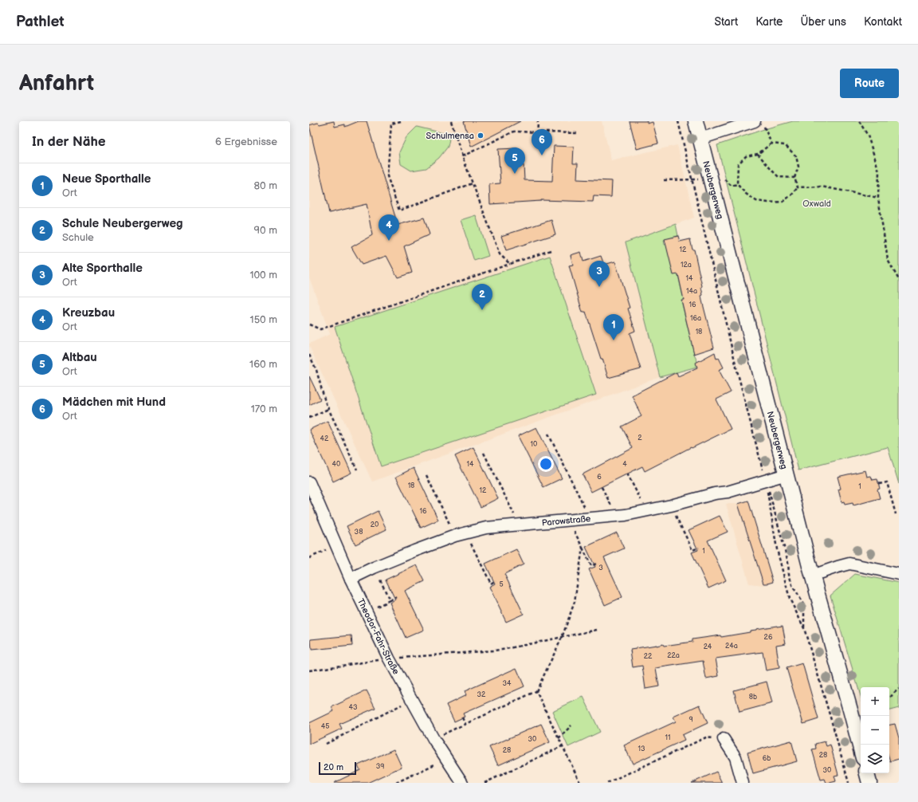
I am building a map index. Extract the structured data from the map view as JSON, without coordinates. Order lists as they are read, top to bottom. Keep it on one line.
{"streets":{"street":["Neubergerweg","Parowstraße","Theodor-Fahr-Straße"]},"crossings":[["Neubergerweg","Parowstraße"],["Parowstraße","Theodor-Fahr-Straße"]],"parks":["Oxwald"],"places":["Schulmensa"],"house_numbers":["12","12a","14","14a","16","16a","18","2","42","10","40","14","4","6","18","1","12","16","20","38","1","3","5","26","24a","24","22a","22","34","32","8b","43","9","45","11","30","13","28","28","6b","39","30"],"scale_bar":"20 m","page":{"header":"Pathlet","nav":["Start","Karte","Über uns","Kontakt"],"buttons":"Route","title":"Anfahrt","heading":["In der Nähe","6 Ergebnisse"],"pins":["6","5","4","3","2","1"],"list":[{"mark":"1","name":"Neue Sporthalle","note":"Ort","value":"80 m"},{"mark":"2","name":"Schule Neubergerweg","note":"Schule","value":"90 m"},{"mark":"3","name":"Alte Sporthalle","note":"Ort","value":"100 m"},{"mark":"4","name":"Kreuzbau","note":"Ort","value":"150 m"},{"mark":"5","name":"Altbau","note":"Ort","value":"160 m"},{"mark":"6","name":"Mädchen mit Hund","note":"Ort","value":"170 m"}],"map_buttons":["+","−"],"scale":"20 m"}}
